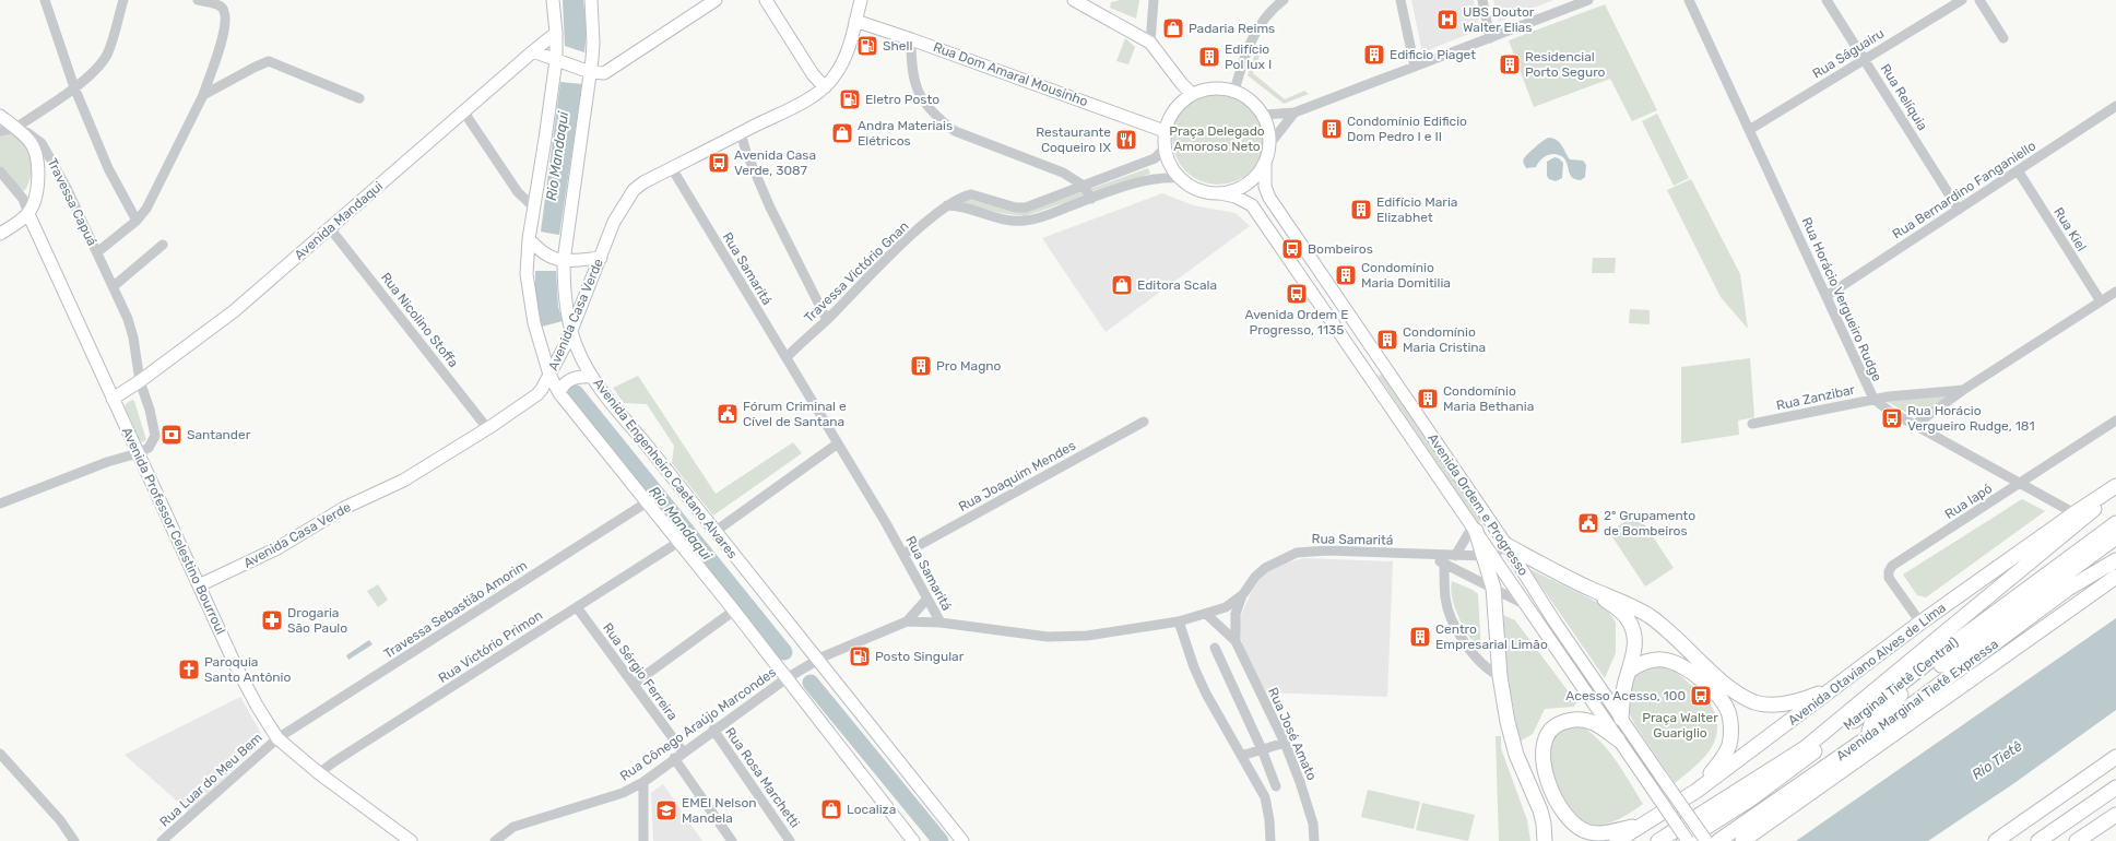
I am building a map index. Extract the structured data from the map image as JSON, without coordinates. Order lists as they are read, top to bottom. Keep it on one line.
{"streets":{"highway":["Avenida Otaviano Alves de Lima","Marginal Tietê (Central)","Avenida Marginal Tietê Expressa"],"main road":["Rua Dom Amaral Mousinho","Travessa Capuá","Avenida Mandaqui","Avenida Casa Verde","Avenida Engenheiro Caetano Alvares","Avenida Ordem e Progresso","Avenida Professor Celestino Bourroul"],"street":["Rua Ságuairu","Rua Relíquia","Rua Bernardino Fanganiello","Rua Kiel","Rua Samaritá","Travessa Victório Gnan","Rua Horácio Vergueiro Rudge","Rua Nicolino Stoffa","Rua Zanzibar","Rua Joaquim Mendes","Rua Iapó","Travessa Sebastião Amorim","Rua Victório Primon","Rua Sérgio Ferreira","Rua Cônego Araújo Marcondes","Rua José Amato","Rua Rosa Marchetti","Rua Luar do Meu Bem"]},"crossings":[["Rua Ságuairu","Rua Relíquia"],["Rua Ságuairu","Rua Horácio Vergueiro Rudge"],["Rua Dom Amaral Mousinho","Travessa Victório Gnan"],["Rua Dom Amaral Mousinho","Avenida Casa Verde"],["Rua Dom Amaral Mousinho","Avenida Ordem e Progresso"],["Rua Relíquia","Rua Bernardino Fanganiello"],["Rua Bernardino Fanganiello","Rua Kiel"],["Rua Bernardino Fanganiello","Rua Horácio Vergueiro Rudge"],["Travessa Capuá","Avenida Mandaqui"],["Travessa Capuá","Avenida Professor Celestino Bourroul"],["Avenida Mandaqui","Rua Nicolino Stoffa"],["Avenida Mandaqui","Avenida Professor Celestino Bourroul"],["Rua Kiel","Rua Zanzibar"],["Rua Samaritá","Travessa Victório Gnan"],["Rua Samaritá","Avenida Casa Verde"],["Rua Samaritá","Rua Joaquim Mendes"],["Rua Samaritá","Avenida Ordem e Progresso"],["Rua Samaritá","Rua José Amato"],["Travessa Victório Gnan","Avenida Ordem e Progresso"],["Rua Horácio Vergueiro Rudge","Rua Zanzibar"],["Rua Horácio Vergueiro Rudge","Rua Iapó"],["Rua Horácio Vergueiro Rudge","Avenida Otaviano Alves de Lima"],["Avenida Casa Verde","Rua Nicolino Stoffa"],["Avenida Casa Verde","Avenida Engenheiro Caetano Alvares"],["Avenida Casa Verde","Avenida Professor Celestino Bourroul"],["Avenida Engenheiro Caetano Alvares","Rua Cônego Araújo Marcondes"],["Rua Iapó","Avenida Otaviano Alves de Lima"],["Avenida Professor Celestino Bourroul","Travessa Sebastião Amorim"],["Avenida Professor Celestino Bourroul","Rua Victório Primon"],["Avenida Professor Celestino Bourroul","Rua Luar do Meu Bem"],["Travessa Sebastião Amorim","Rua Luar do Meu Bem"],["Rua Victório Primon","Rua Sérgio Ferreira"],["Rua Sérgio Ferreira","Rua Cônego Araújo Marcondes"],["Rua Cônego Araújo Marcondes","Rua Rosa Marchetti"]],"water":["Rio Mandaqui","Rio Tietê"],"parks":["Praça Delegado Amoroso Neto","Praça Walter Guariglio"],"places":{"hospital":["UBS Doutor Walter Elias"],"shop":["Padaria Reims","Andra Materiais Elétricos","Editora Scala","Localiza"],"fuel station":["Shell","Eletro Posto","Posto Singular"],"building":["Edificio Piaget","Edifício Pol lux I","Residencial Porto Seguro","Condomínio Edificio Dom Pedro I e II","Edifício Maria Elizabhet","Condomínio Maria Domitilia","Condomínio Maria Cristina","Pro Magno","Condomínio Maria Bethania","Centro Empresarial Limão"],"restaurant":["Restaurante Coqueiro IX"],"bus stop":["Avenida Casa Verde, 3087","Bombeiros","Avenida Ordem E Progresso, 1135","Rua Horácio Vergueiro Rudge, 181","Acesso Acesso, 100"],"public building":["Fórum Criminal e Cível de Santana","2º Grupamento de Bombeiros"],"bank":["Santander"],"pharmacy":["Drogaria São Paulo"],"church":["Paroquia Santo Antônio"],"school or university":["EMEI Nelson Mandela"]}}
